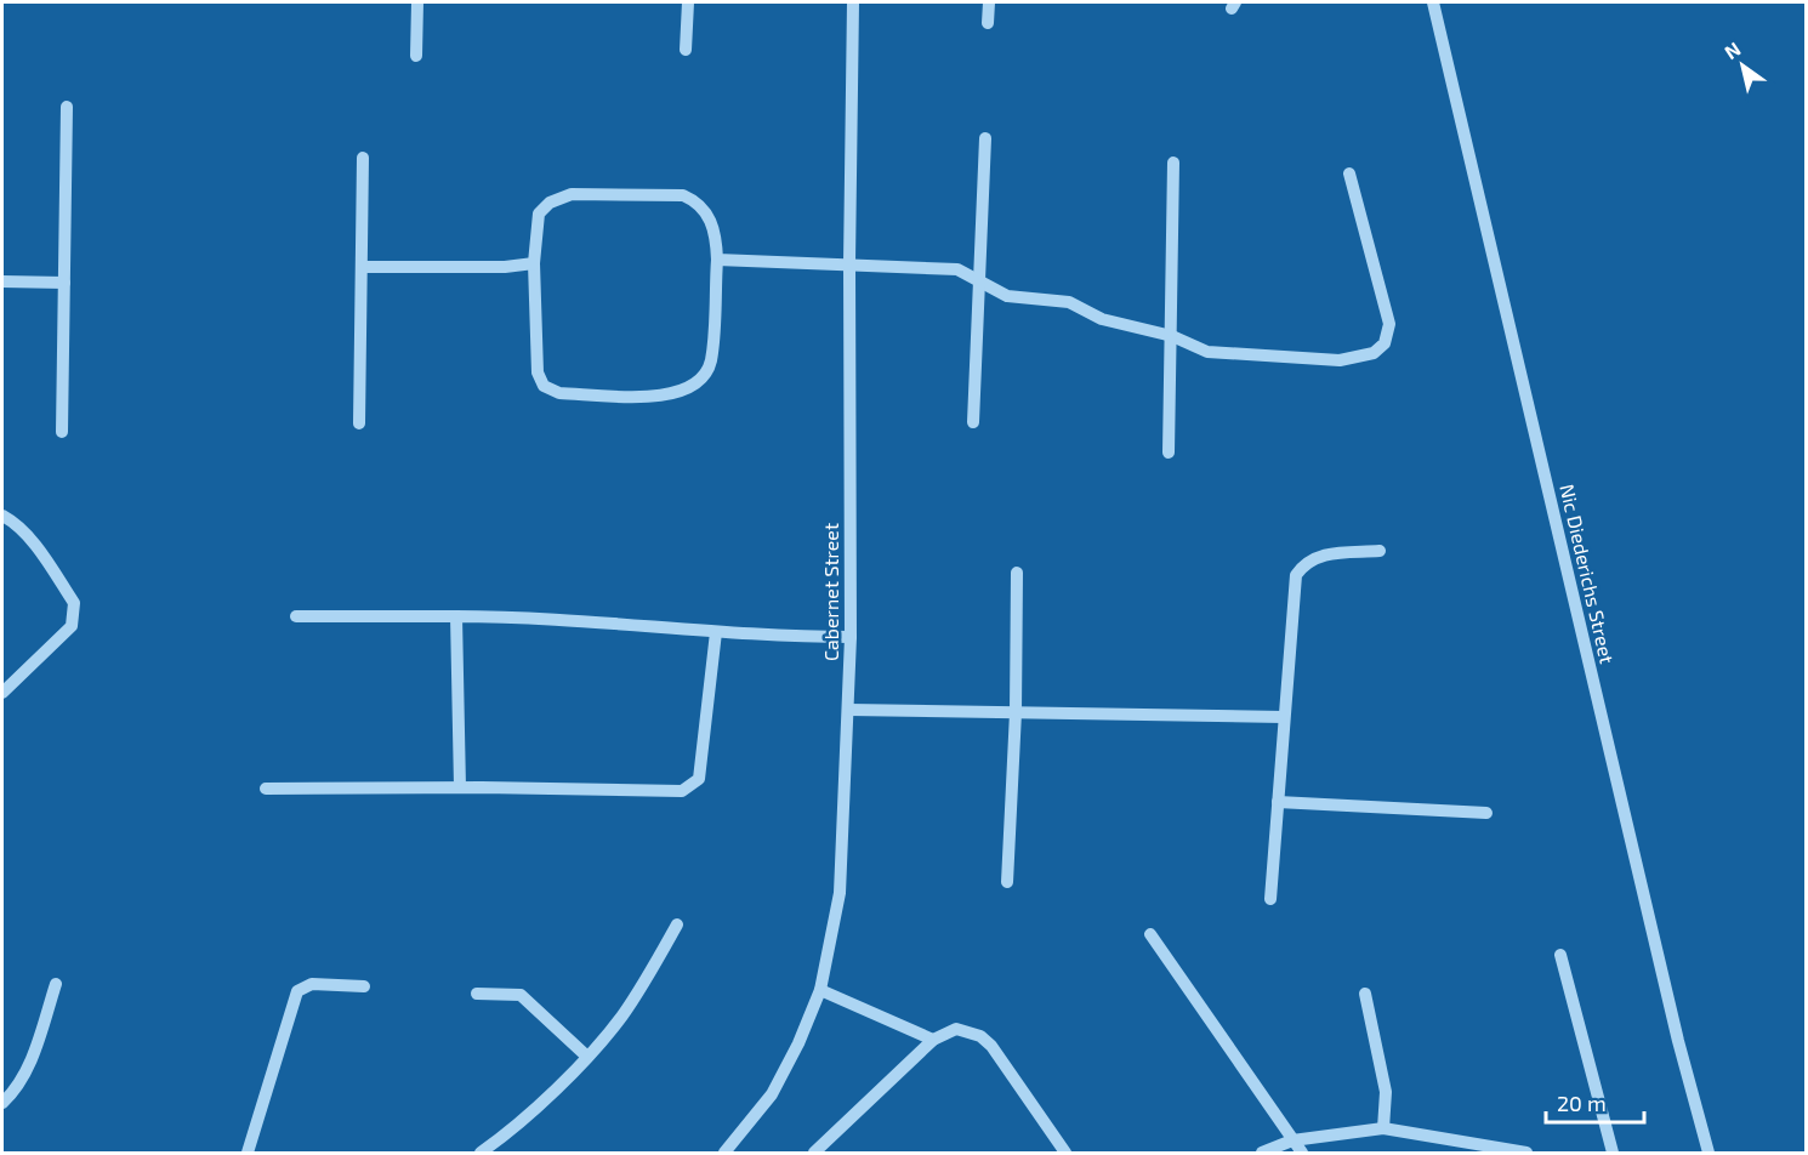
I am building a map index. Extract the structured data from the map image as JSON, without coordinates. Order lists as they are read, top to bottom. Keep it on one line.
{"streets":{"street":["Nic Diederichs Street","Cabernet Street"]},"scale_bar":"20 m","north":"top left"}
